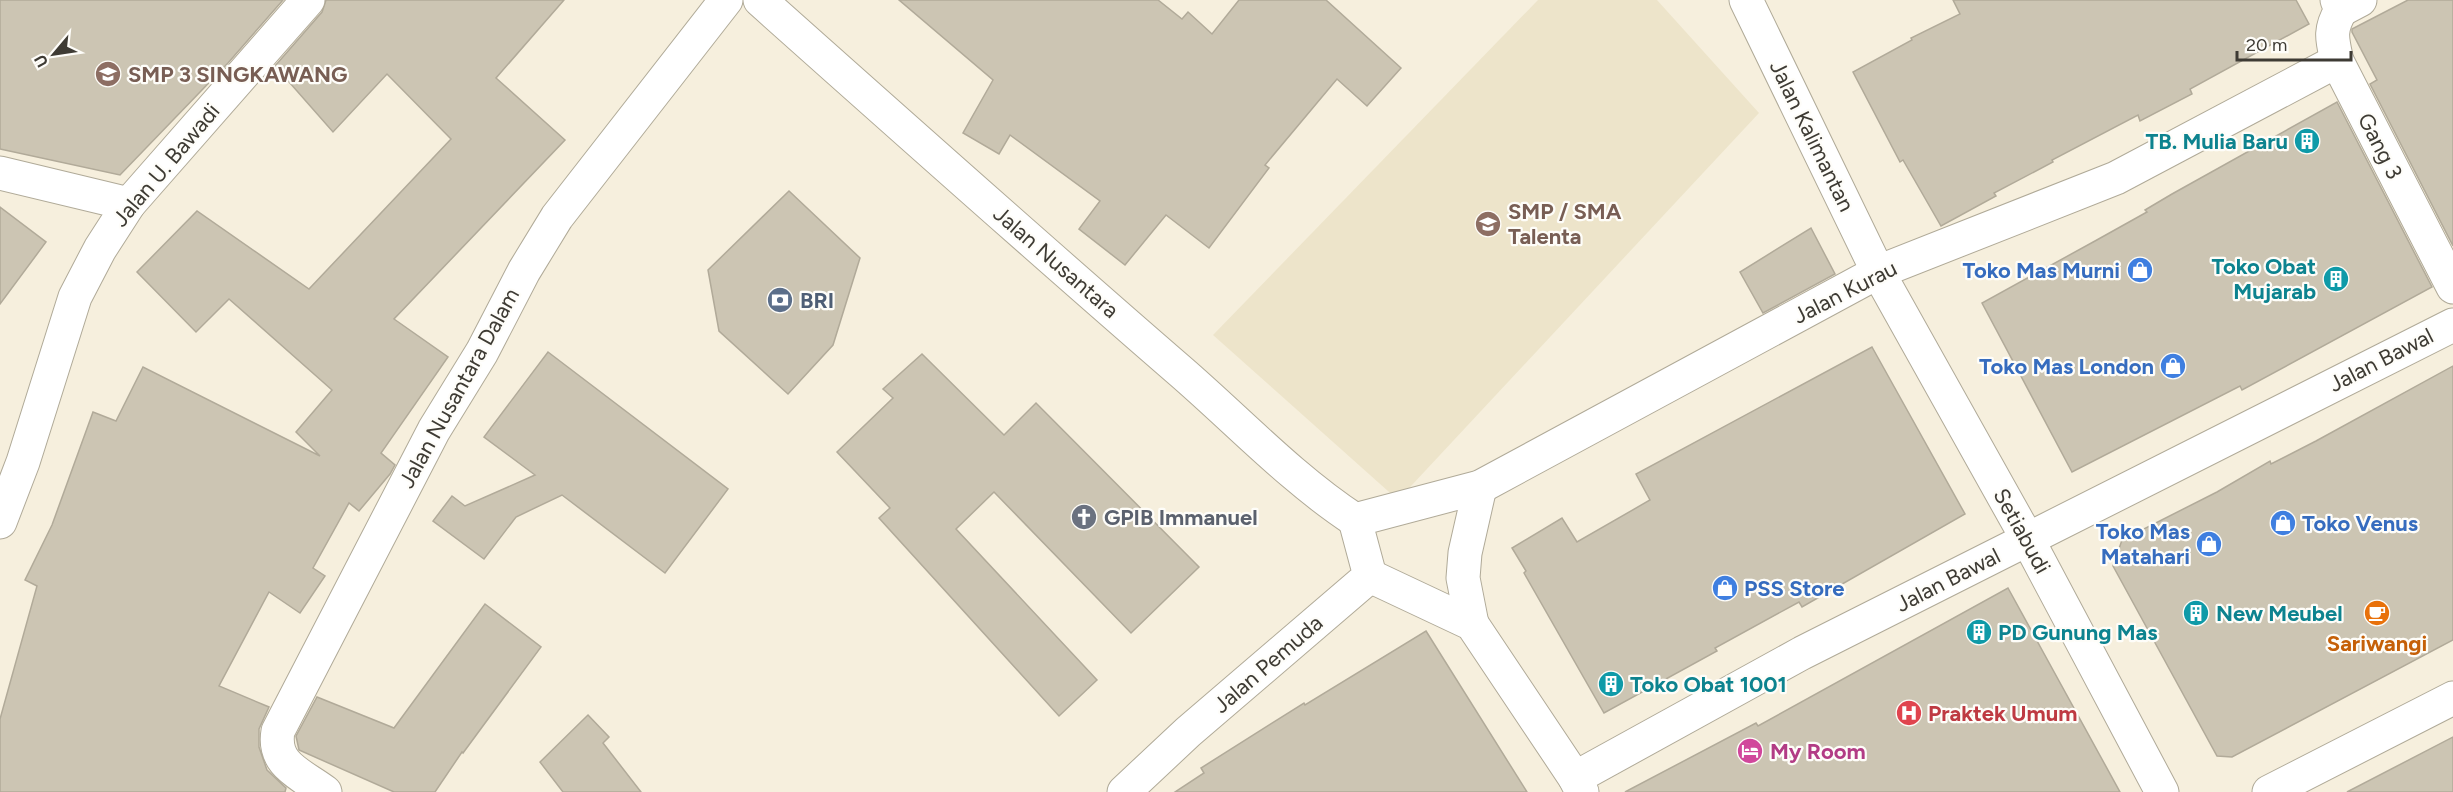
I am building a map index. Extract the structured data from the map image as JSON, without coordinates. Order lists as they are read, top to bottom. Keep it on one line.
{"streets":{"street":["Jalan Kalimantan","Gang 3","Jalan U. Bawadi","Jalan Nusantara","Jalan Kurau","Jalan Bawal","Jalan Nusantara Dalam","Setiabudi","Jalan Pemuda"]},"crossings":[["Jalan Kalimantan","Jalan Kurau"],["Jalan Kalimantan","Setiabudi"],["Gang 3","Jalan Kurau"],["Jalan Nusantara","Jalan Kurau"],["Jalan Kurau","Setiabudi"],["Jalan Bawal","Setiabudi"]],"places":{"school or university":["SMP 3 SINGKAWANG","SMP / SMA Talenta"],"building":["TB. Mulia Baru","Toko Obat Mujarab","New Meubel","PD Gunung Mas","Toko Obat 1001"],"shop":["Toko Mas Murni","Toko Mas London","Toko Venus","Toko Mas Matahari","PSS Store"],"bank":["BRI"],"church":["GPIB Immanuel"],"cafe":["Sariwangi"],"hospital":["Praktek Umum"],"hotel":["My Room"]},"scale_bar":"20 m","north":"bottom left"}
